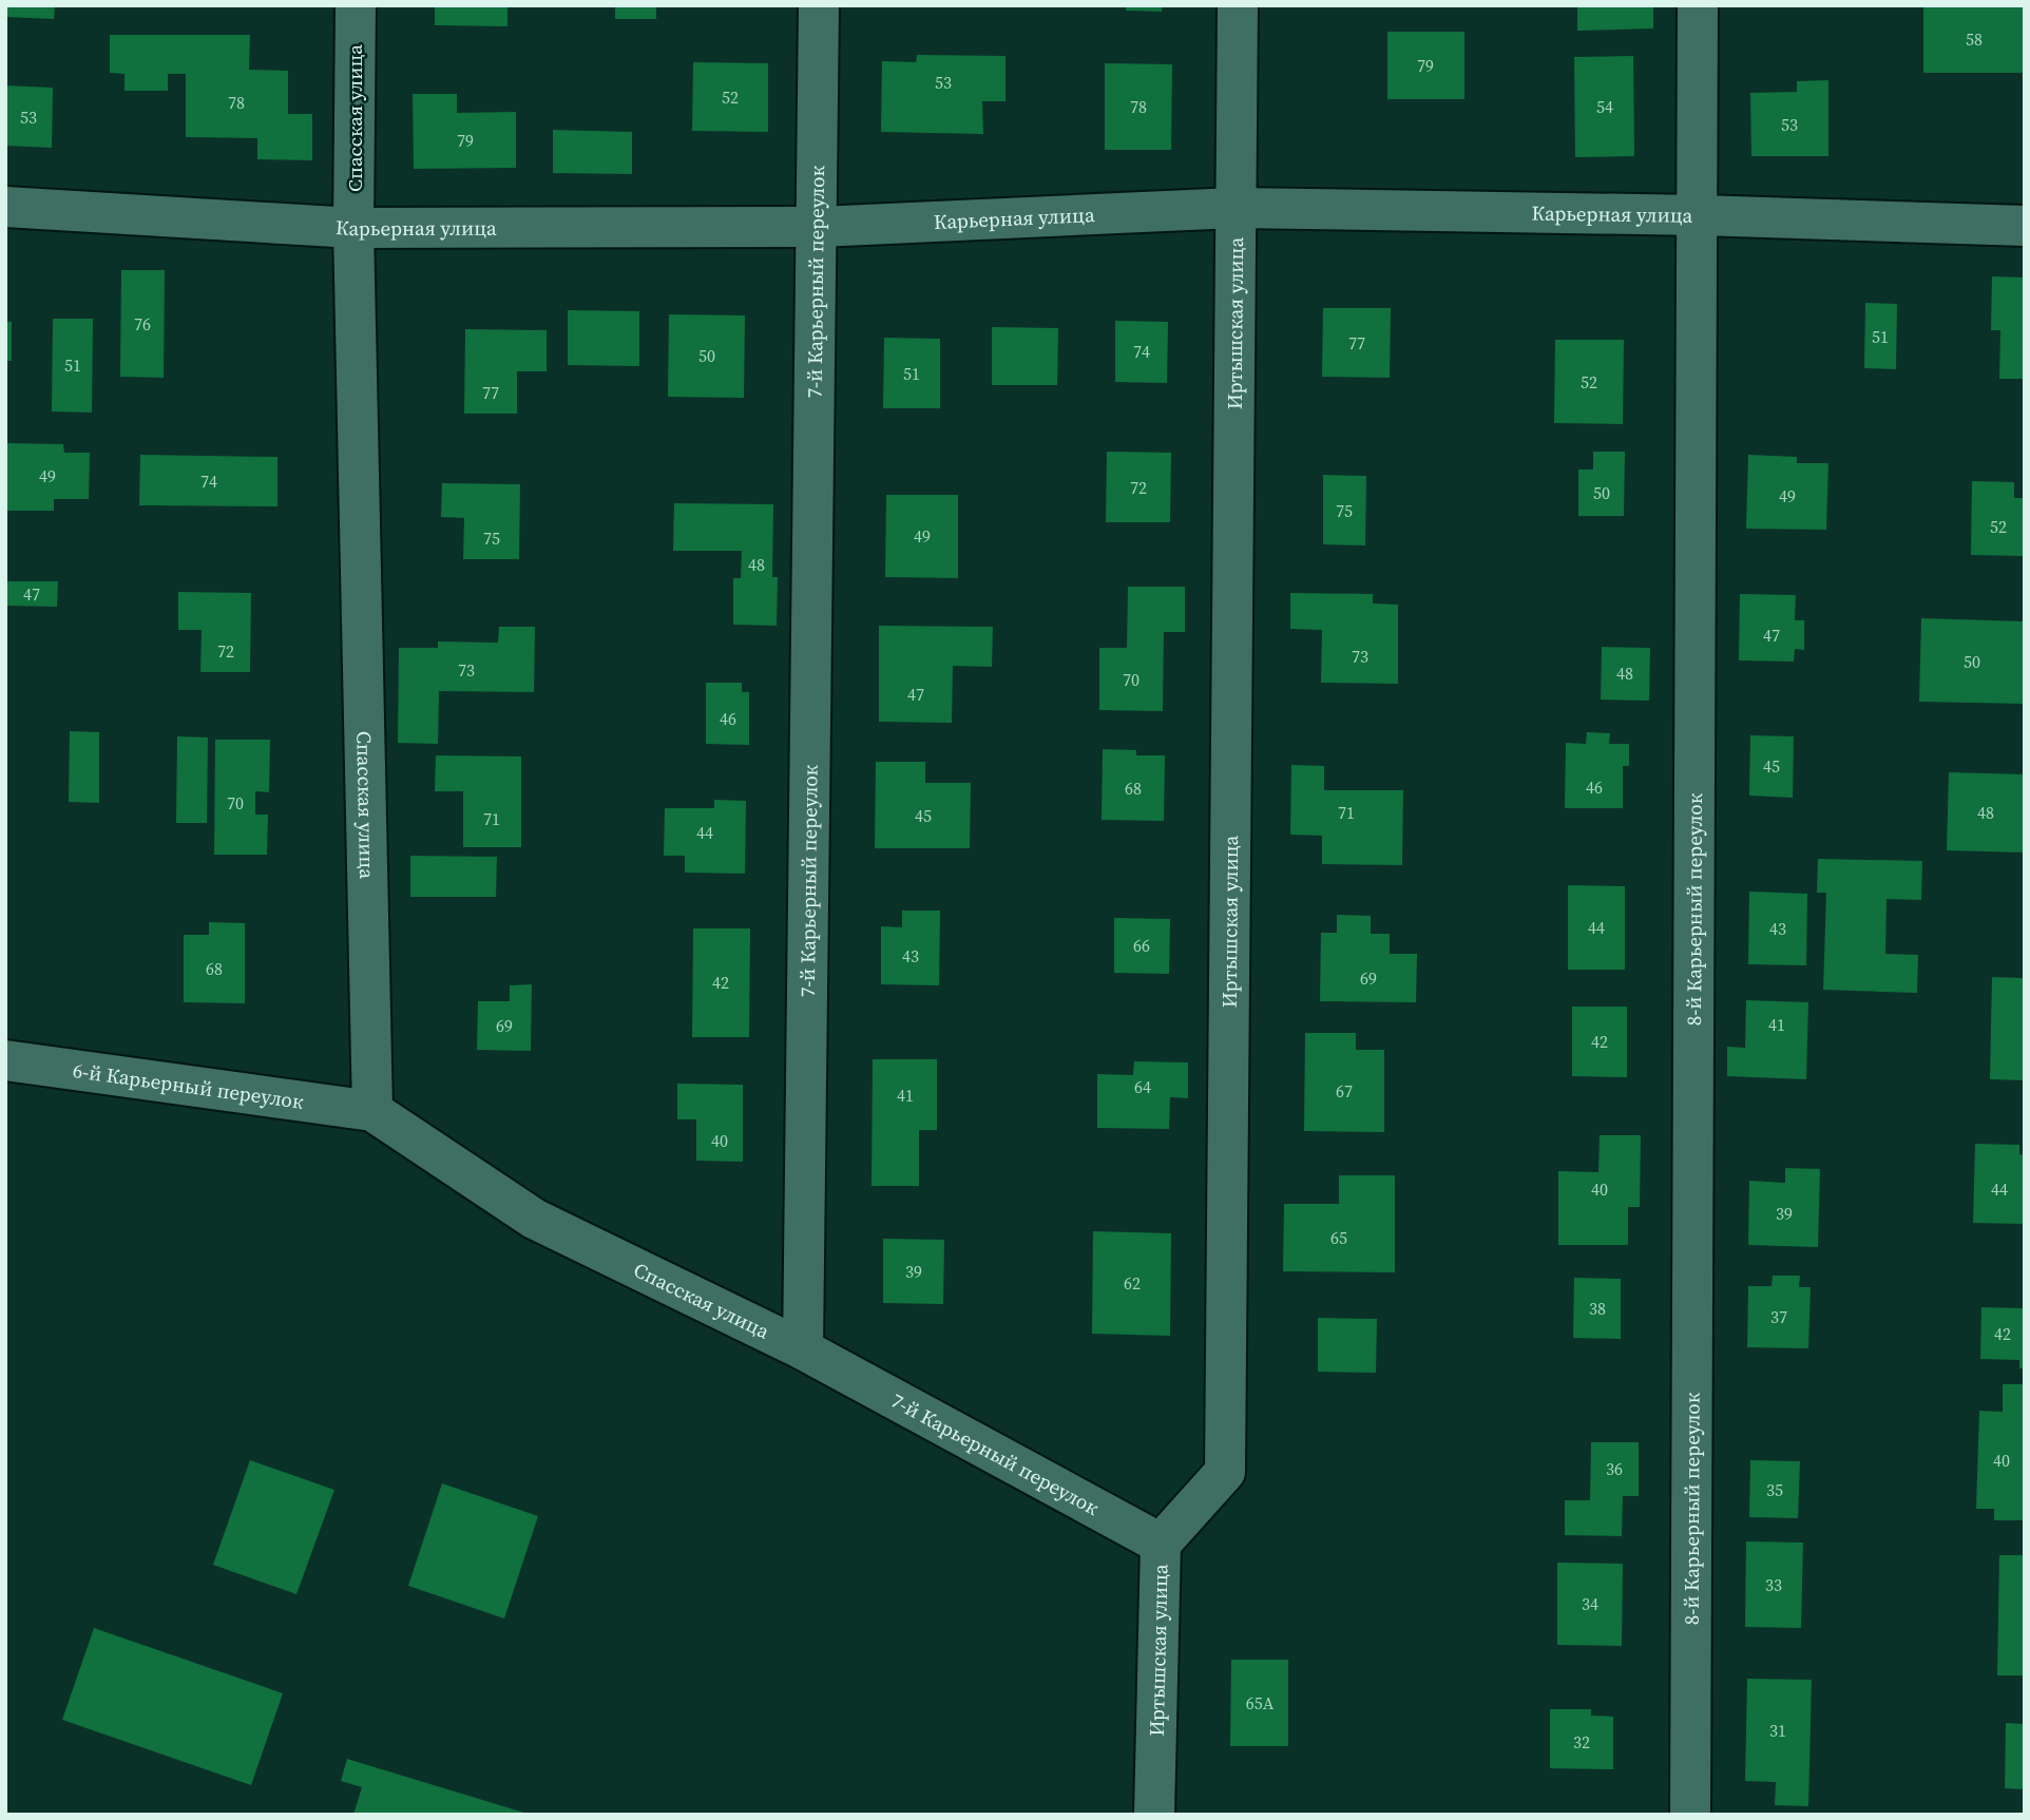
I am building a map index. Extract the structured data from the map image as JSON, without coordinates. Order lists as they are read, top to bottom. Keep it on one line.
{"streets":{"street":["Спасская улица","Карьерная улица","7-й Карьерный переулок","Иртышская улица","8-й Карьерный переулок","6-й Карьерный переулок"]},"crossings":[["Спасская улица","Карьерная улица"],["Спасская улица","7-й Карьерный переулок"],["Спасская улица","6-й Карьерный переулок"],["Карьерная улица","7-й Карьерный переулок"],["Карьерная улица","Иртышская улица"],["Карьерная улица","8-й Карьерный переулок"],["7-й Карьерный переулок","Иртышская улица"]],"house_numbers":["58","79","53","52","78","78","54","53","53","79","76","51","77","74","50","51","51","52","77","49","74","72","50","49","75","52","49","75","48","47","47","72","73","50","73","48","70","47","46","45","46","68","70","71","48","45","71","44","44","43","66","43","68","69","42","41","69","42","64","67","41","40","40","44","39","65","39","62","38","37","42","40","36","35","33","34","65А","31","32"]}
